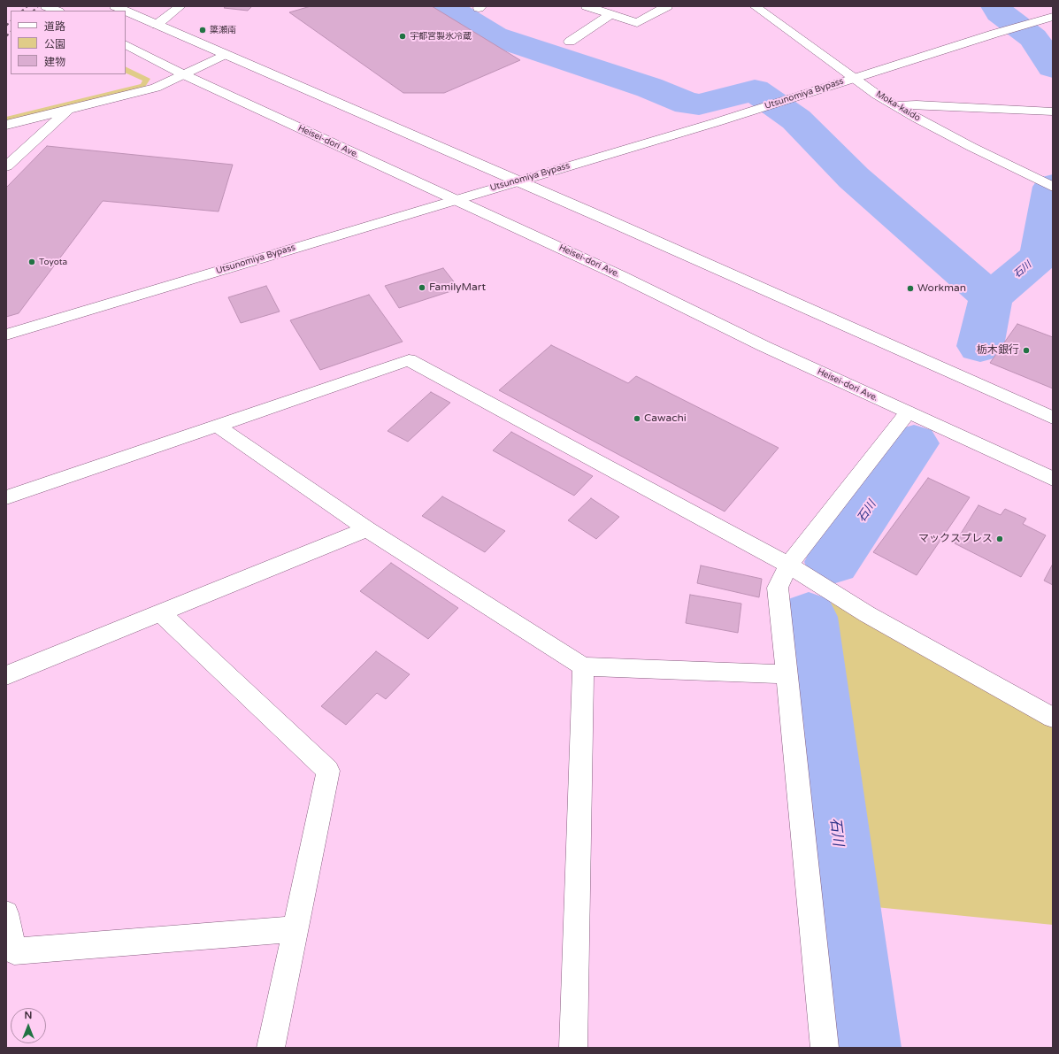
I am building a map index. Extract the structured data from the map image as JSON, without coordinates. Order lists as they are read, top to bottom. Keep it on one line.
{"streets":{"main road":["Utsunomiya Bypass","Moka-kaido","Heisei-dori Ave."]},"crossings":[["Utsunomiya Bypass","Moka-kaido"],["Utsunomiya Bypass","Heisei-dori Ave."]],"water":["石川"],"places":["簗瀬南","宇都宮製氷冷蔵","Toyota","FamilyMart","Workman","栃木銀行","Cawachi","マックスプレス"],"legend":["道路","公園","建物"],"north":"top"}
